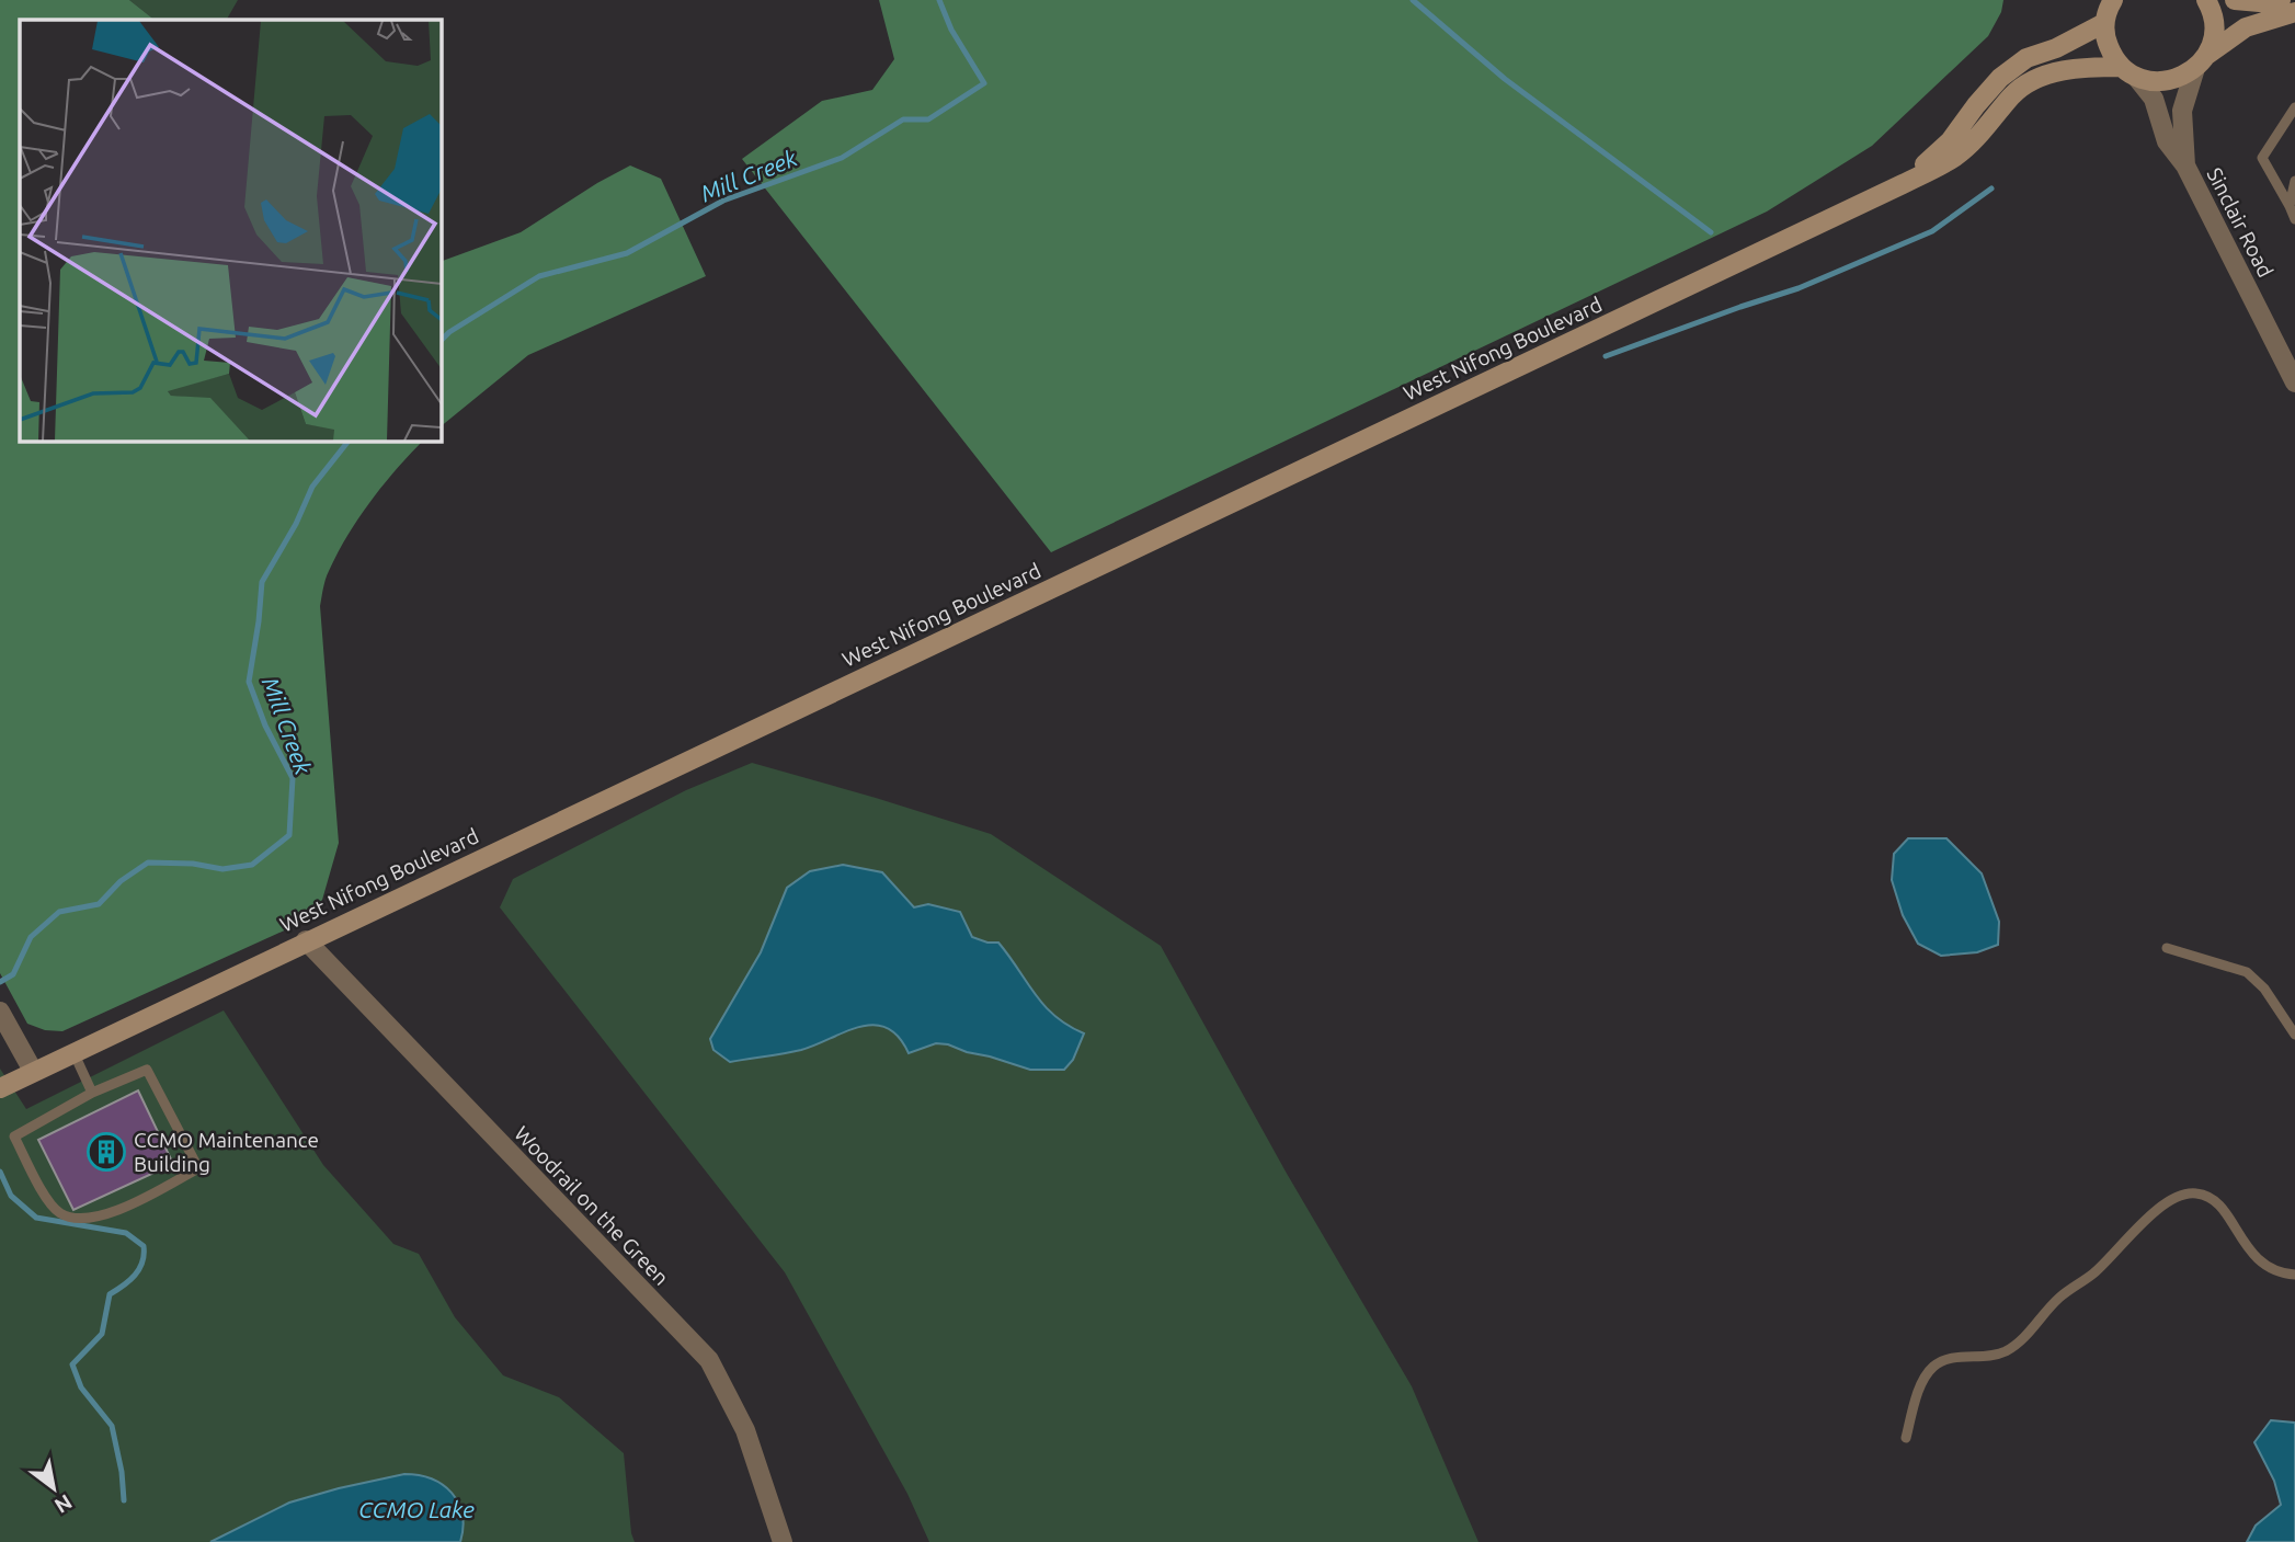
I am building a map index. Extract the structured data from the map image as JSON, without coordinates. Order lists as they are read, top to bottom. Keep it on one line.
{"streets":{"main road":["West Nifong Boulevard"],"street":["Sinclair Road","Woodrail on the Green"]},"crossings":[["Sinclair Road","West Nifong Boulevard"],["West Nifong Boulevard","Woodrail on the Green"]],"water":["Mill Creek","CCMO Lake"],"places":{"building":["CCMO Maintenance Building"]},"north":"bottom right"}
